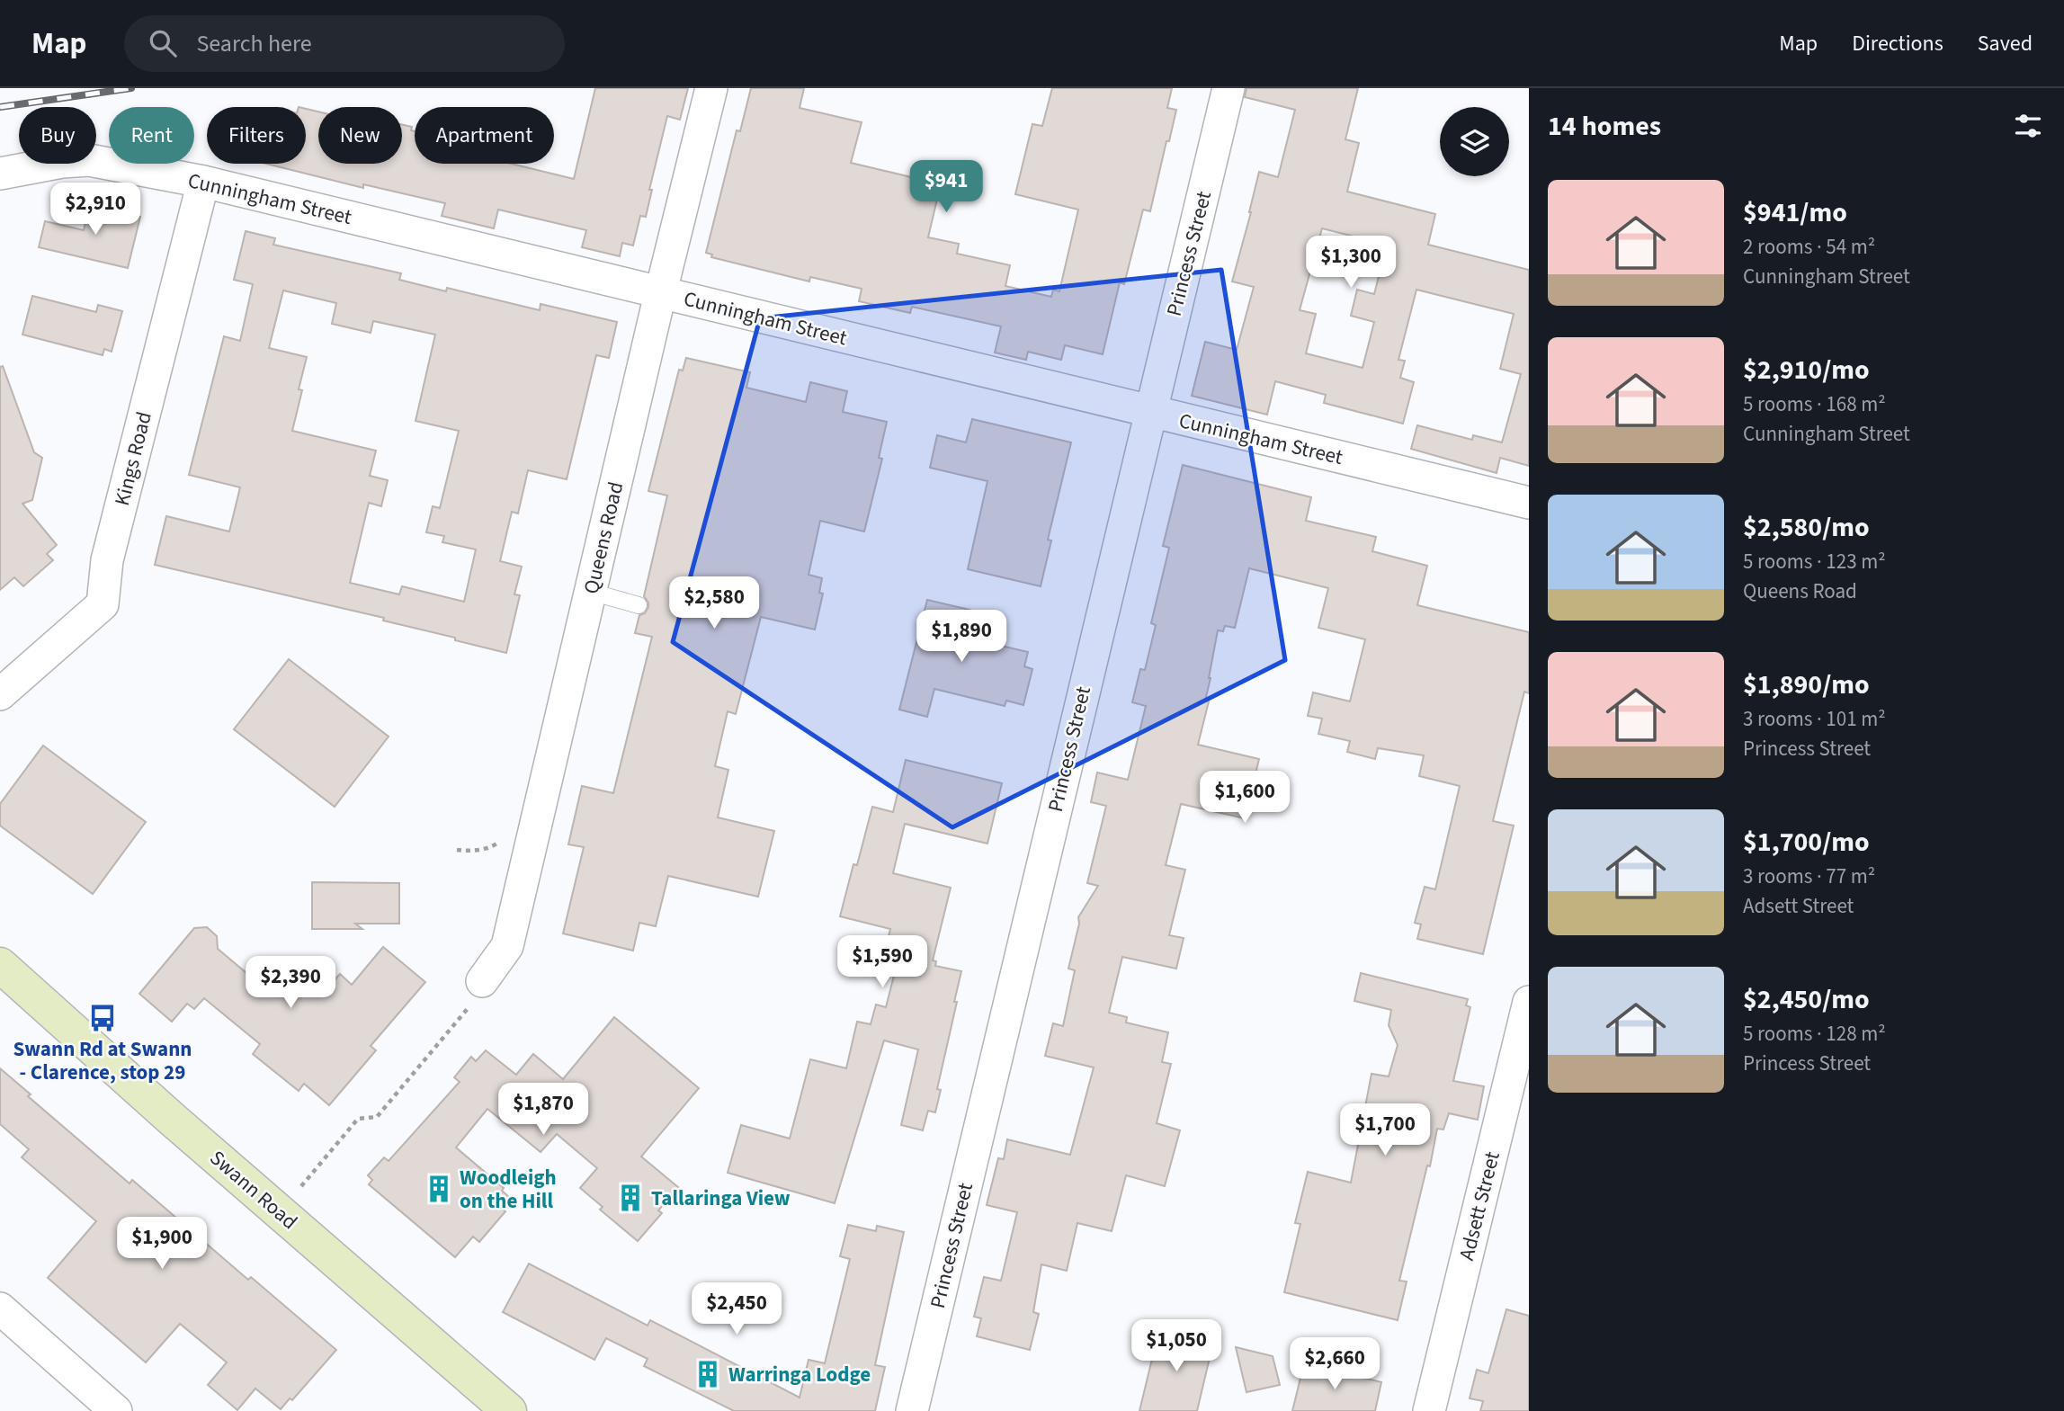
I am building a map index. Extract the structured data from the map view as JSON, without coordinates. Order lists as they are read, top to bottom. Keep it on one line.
{"streets":{"main road":["Swann Road"],"street":["Cunningham Street","Princess Street","Kings Road","Queens Road","Adsett Street"]},"crossings":[["Cunningham Street","Princess Street"],["Cunningham Street","Kings Road"],["Cunningham Street","Queens Road"]],"places":{"bus stop":["Swann Rd at Swann - Clarence, stop 29"],"building":["Woodleigh on the Hill","Tallaringa View","Warringa Lodge"]},"page":{"header":"Map","search":"Search here","nav":["Map","Directions","Saved"],"heading":"14 homes","chip":["Buy","Rent","Filters","New","Apartment"],"price":["$941","$2,910","$1,300","$2,580","$1,890","$1,600","$1,590","$2,390","$1,870","$1,700","$1,900","$2,450","$1,050","$2,660"],"list":[{"name":"$941/mo","note":"2 rooms · 54 m² · Cunningham Street"},{"name":"$2,910/mo","note":"5 rooms · 168 m² · Cunningham Street"},{"name":"$2,580/mo","note":"5 rooms · 123 m² · Queens Road"},{"name":"$1,890/mo","note":"3 rooms · 101 m² · Princess Street"},{"name":"$1,700/mo","note":"3 rooms · 77 m² · Adsett Street"},{"name":"$2,450/mo","note":"5 rooms · 128 m² · Princess Street"}]}}
